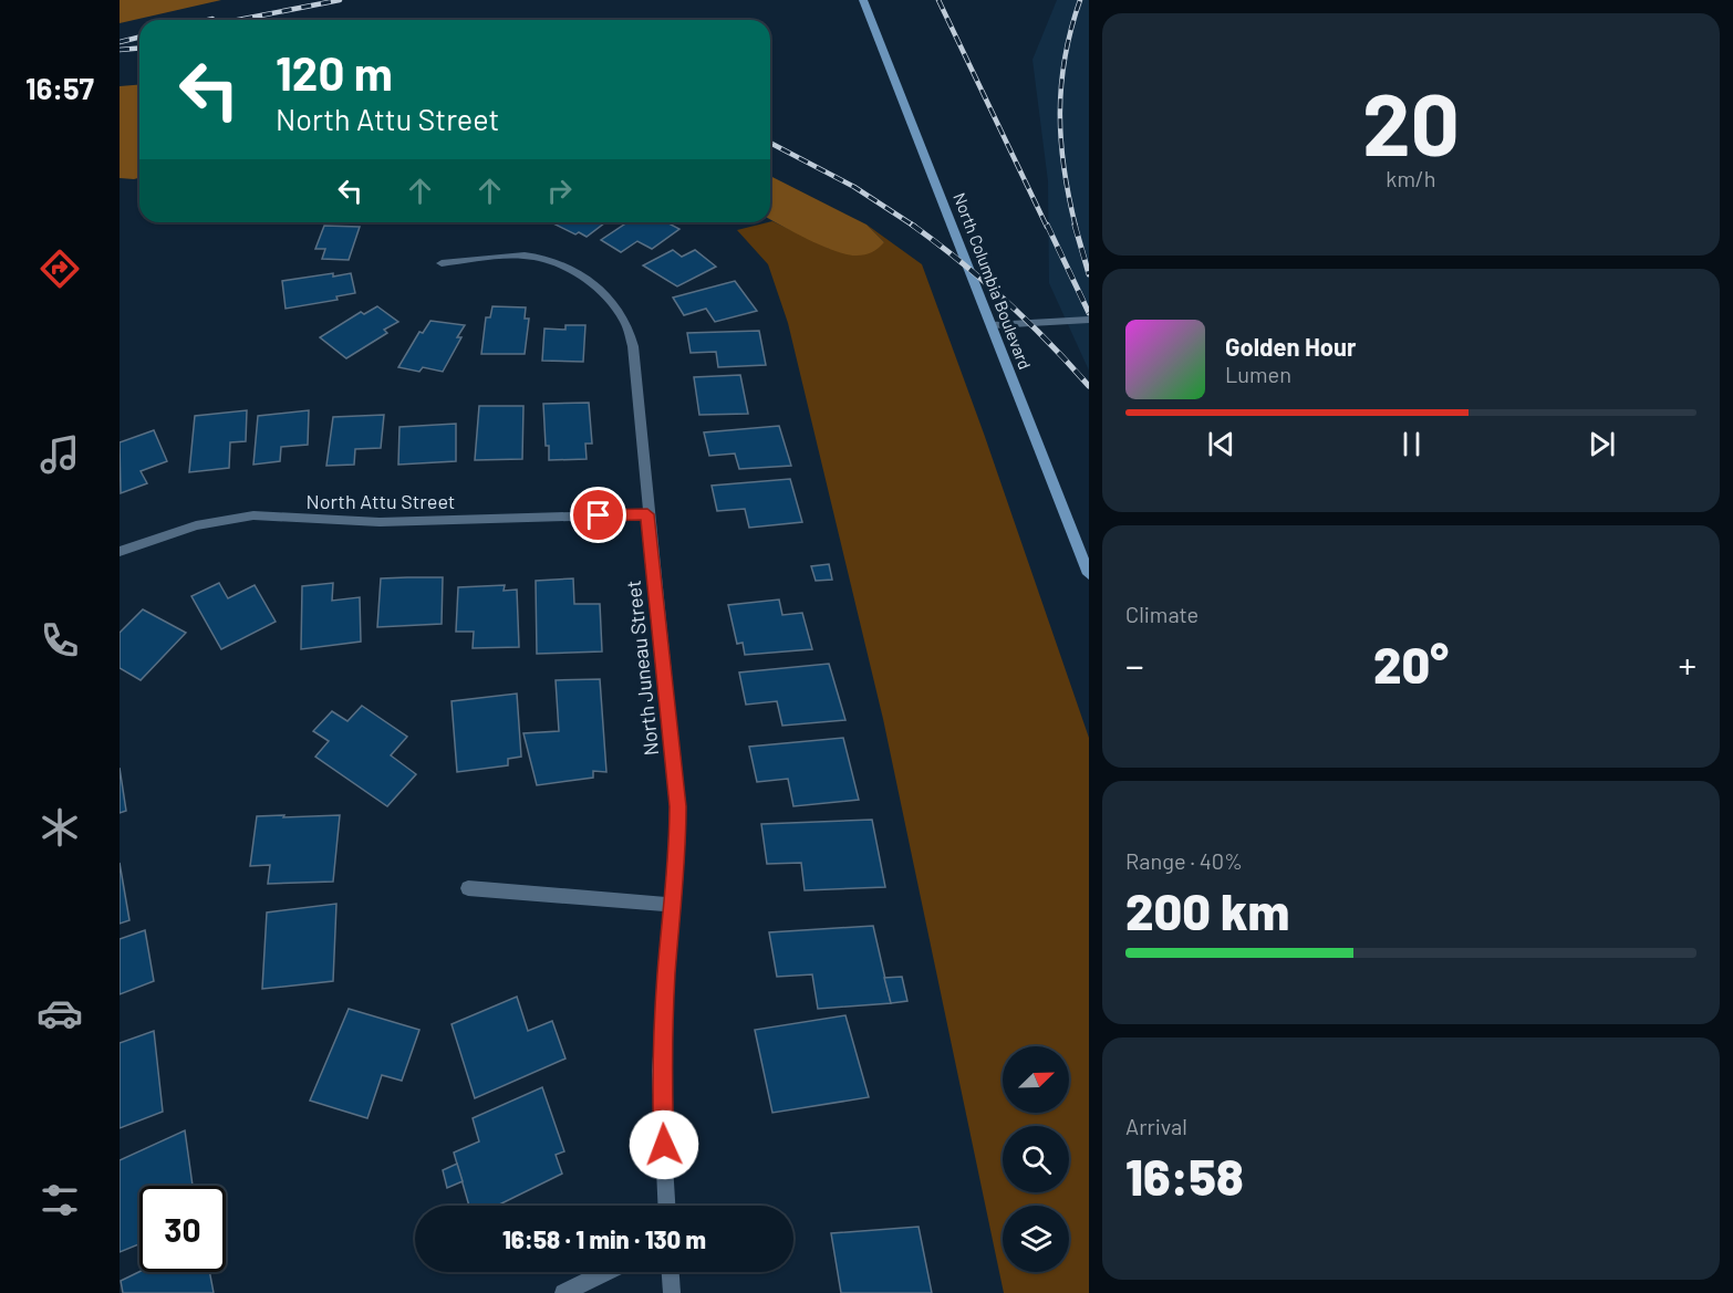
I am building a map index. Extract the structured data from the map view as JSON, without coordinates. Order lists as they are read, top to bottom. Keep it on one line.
{"streets":{"main road":["North Columbia Boulevard"],"street":["North Attu Street","North Juneau Street"]},"crossings":[["North Attu Street","North Juneau Street"]],"north":"top right","page":{"tabs":"16:57","tile":[["20","km/h"],"Climate",["Range · 40%","200 km"],["Arrival","16:58"]],"turn":["120 m","North Attu Street"],"song":["Golden Hour","Lumen"],"heat":["−","20°","+"],"limit":"30","trip":"16:58 · 1 min · 130 m"}}
